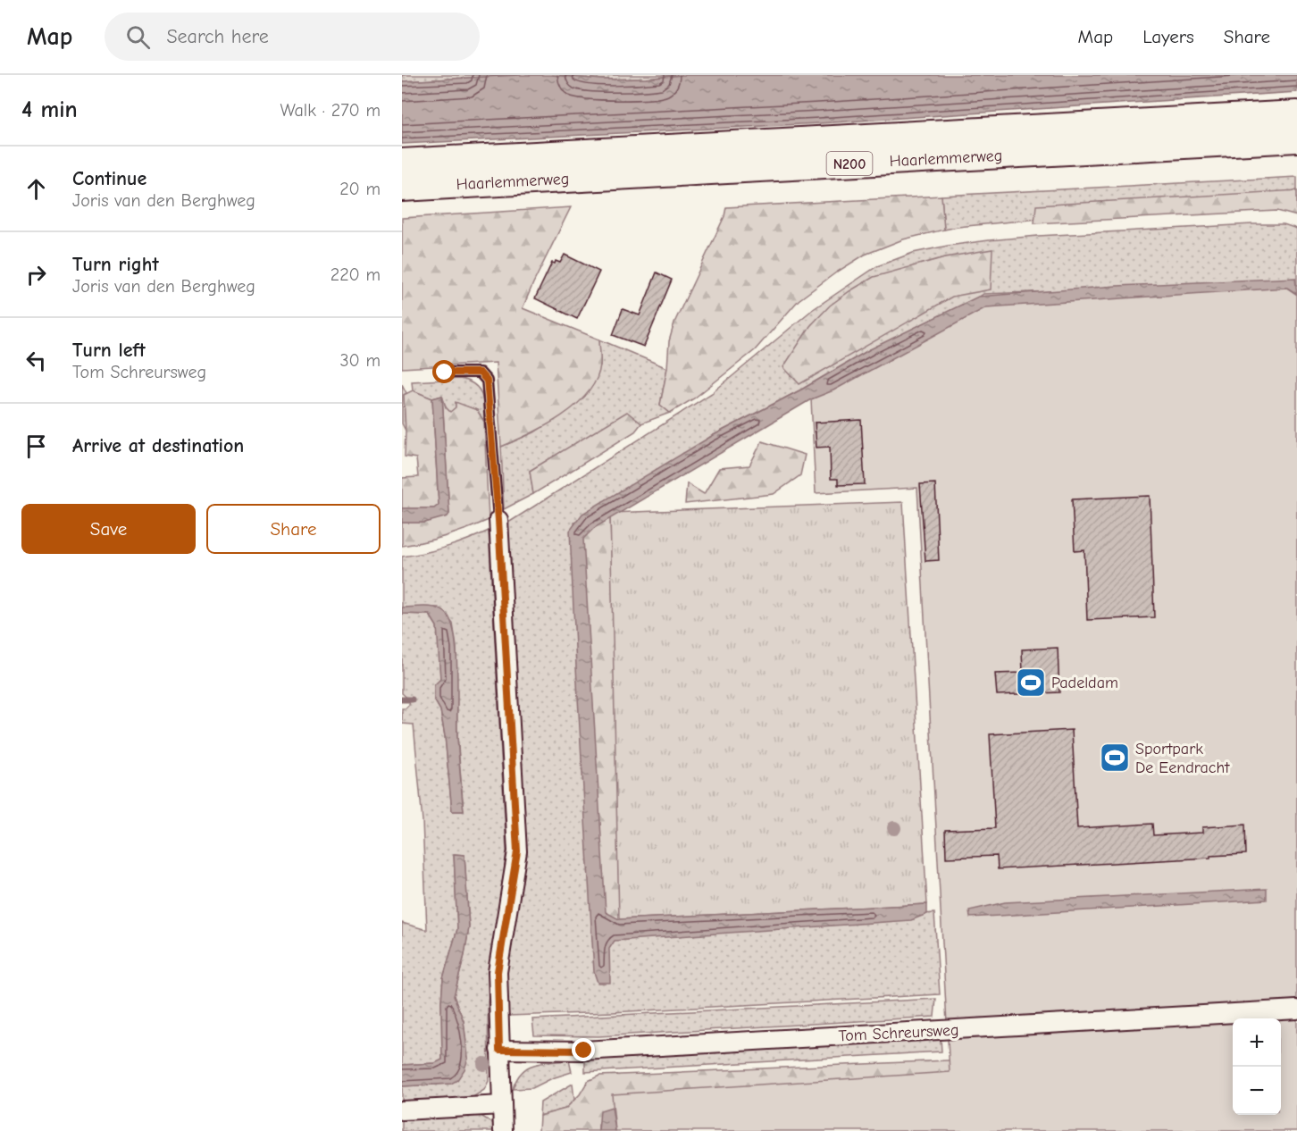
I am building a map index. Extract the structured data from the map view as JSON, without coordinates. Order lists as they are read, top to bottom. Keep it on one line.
{"streets":{"main road":["Haarlemmerweg","N200"],"street":["Tom Schreursweg"]},"places":{"sports":["Padeldam","Sportpark De Eendracht"]},"page":{"header":"Map","search":"Search here","nav":["Map","Layers","Share"],"heading":["4 min","Walk · 270 m"],"list":[["Continue","Joris van den Berghweg","20 m"],["Turn right","Joris van den Berghweg","220 m"],["Turn left","Tom Schreursweg","30 m"],"Arrive at destination"],"buttons":["Save","Share"],"map_buttons":["+","−"]}}
